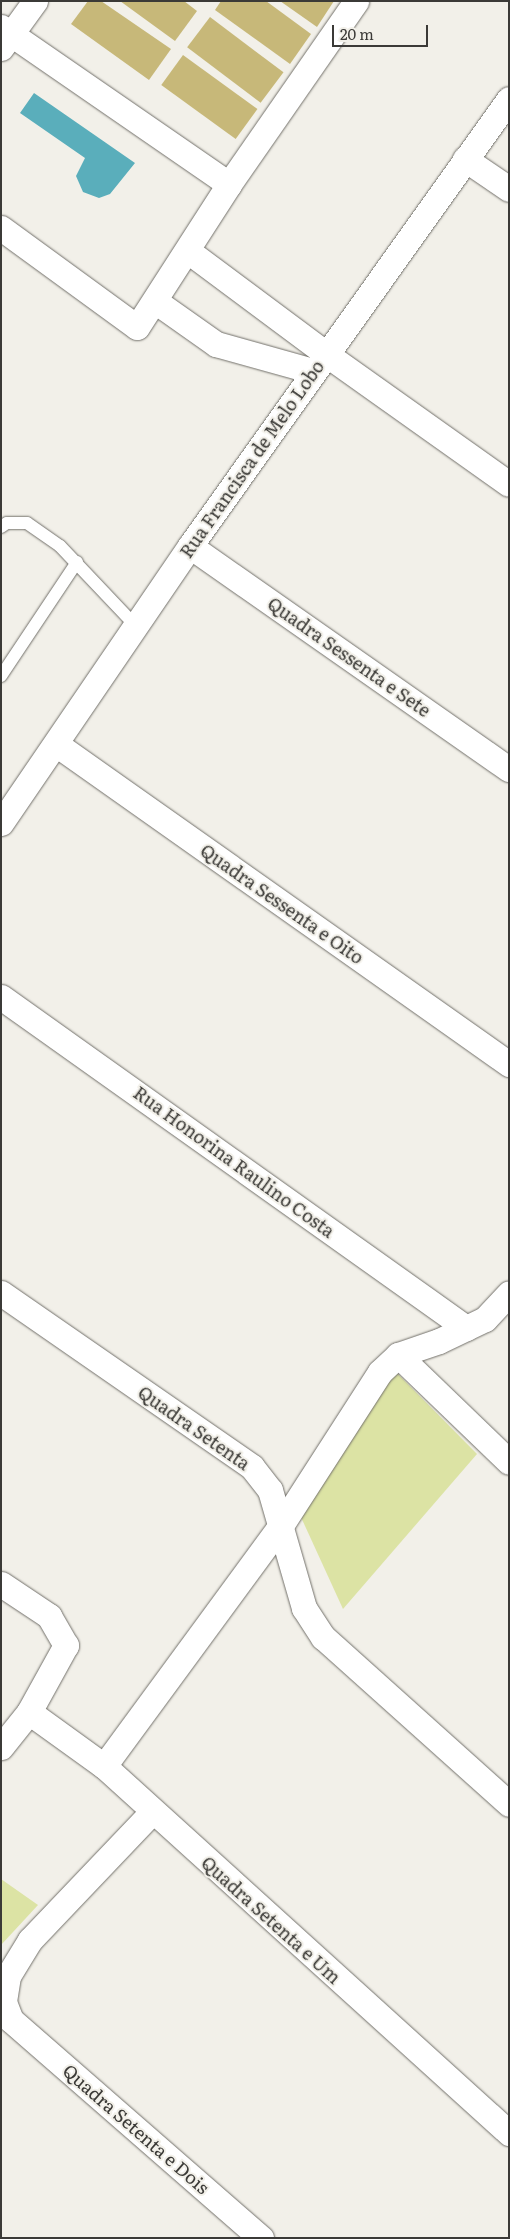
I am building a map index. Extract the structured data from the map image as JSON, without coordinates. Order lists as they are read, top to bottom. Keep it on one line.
{"streets":{"street":["Rua Francisca de Melo Lobo","Quadra Sessenta e Sete","Quadra Sessenta e Oito","Rua Honorina Raulino Costa","Quadra Setenta","Quadra Setenta e Um","Quadra Setenta e Dois"]},"crossings":[["Rua Francisca de Melo Lobo","Quadra Sessenta e Sete"],["Rua Francisca de Melo Lobo","Quadra Sessenta e Oito"],["Quadra Setenta e Um","Quadra Setenta e Dois"]],"scale_bar":"20 m"}
